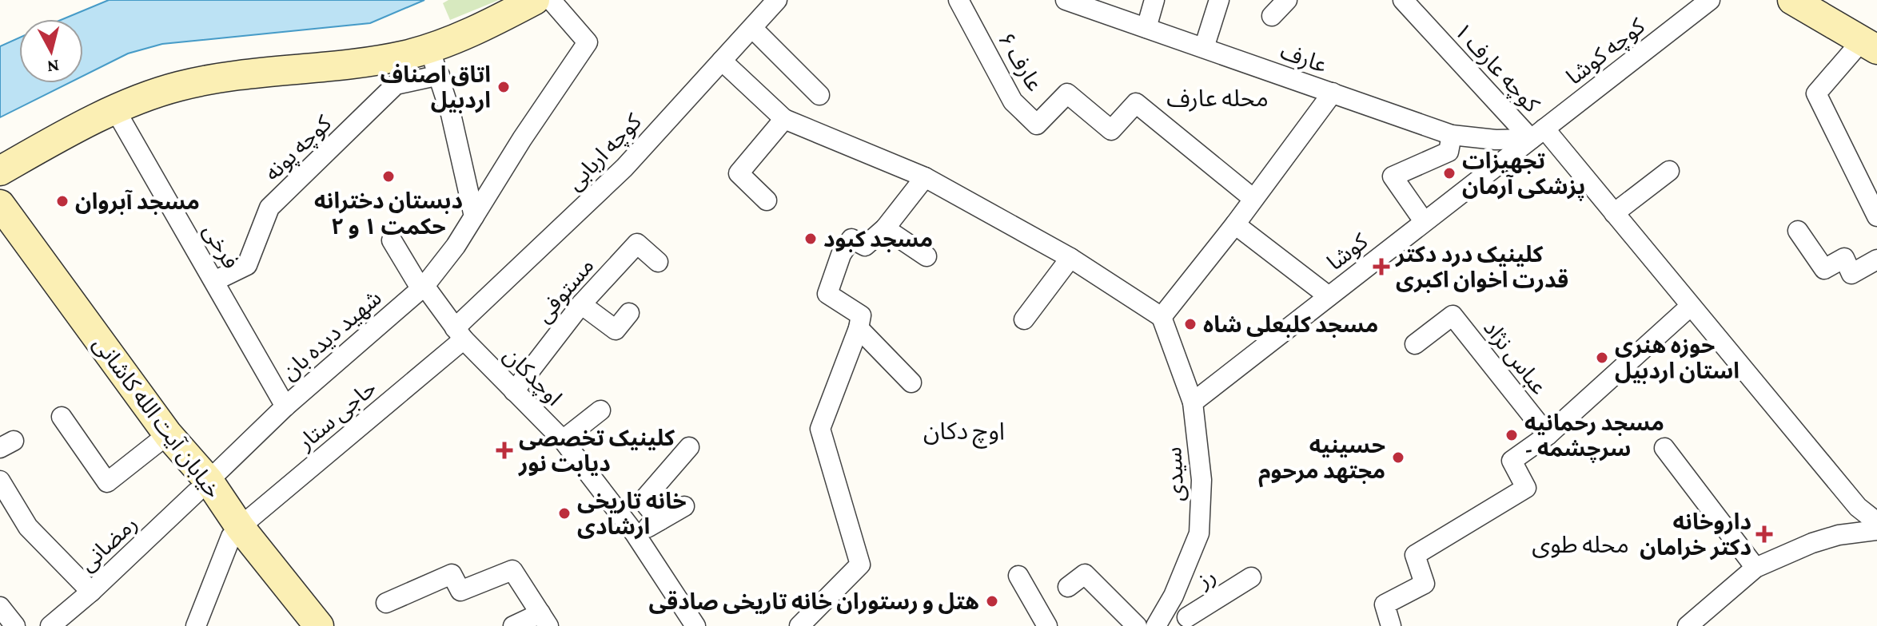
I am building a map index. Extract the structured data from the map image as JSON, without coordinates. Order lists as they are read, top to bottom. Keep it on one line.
{"streets":{"main road":["خیابان آیت الله کاشانی"],"street":["کوچه کوشا","عارف","عارف ۶","کوچه عارف ۱","کوچه پونه","کوچه اربابی","فرخی","کوشا","مستوفی","شهید دیده بان","عباس نژاد","اوچدکان","حاجی ستار","سیدی","رمضانی","رز"]},"crossings":[["کوچه کوشا","عارف"],["کوچه کوشا","کوچه عارف ۱"],["کوچه کوشا","کوشا"],["عارف","کوچه عارف ۱"],["عارف","کوشا"],["کوچه عارف ۱","کوشا"],["کوچه پونه","فرخی"],["کوچه اربابی","اوچدکان"],["کوچه اربابی","حاجی ستار"],["فرخی","شهید دیده بان"],["کوشا","سیدی"],["مستوفی","اوچدکان"],["شهید دیده بان","اوچدکان"],["شهید دیده بان","خیابان آیت الله کاشانی"],["شهید دیده بان","رمضانی"],["اوچدکان","حاجی ستار"],["حاجی ستار","خیابان آیت الله کاشانی"],["خیابان آیت الله کاشانی","رمضانی"],["سیدی","رز"]],"districts":["محله عارف","اوچ دکان","محله طوی"],"places":{"other":["اتاق اصناف اردبیل","تجهیزات پزشکی آرمان","دبستان دخترانه حکمت ۱ و ۲","مسجد آبروان","مسجد کبود","مسجد کلبعلی شاه","حوزه هنری استان اردبیل","مسجد رحمانیه - سرچشمه","حسینیه مجتهد مرحوم","خانه تاریخی ارشادی","هتل و رستوران خانه تاریخی صادقی"],"health":["کلینیک درد دکتر قدرت اخوان اکبری","کلینیک تخصصی دیابت نور","داروخانه دکتر خرامان"]},"north":"bottom"}
